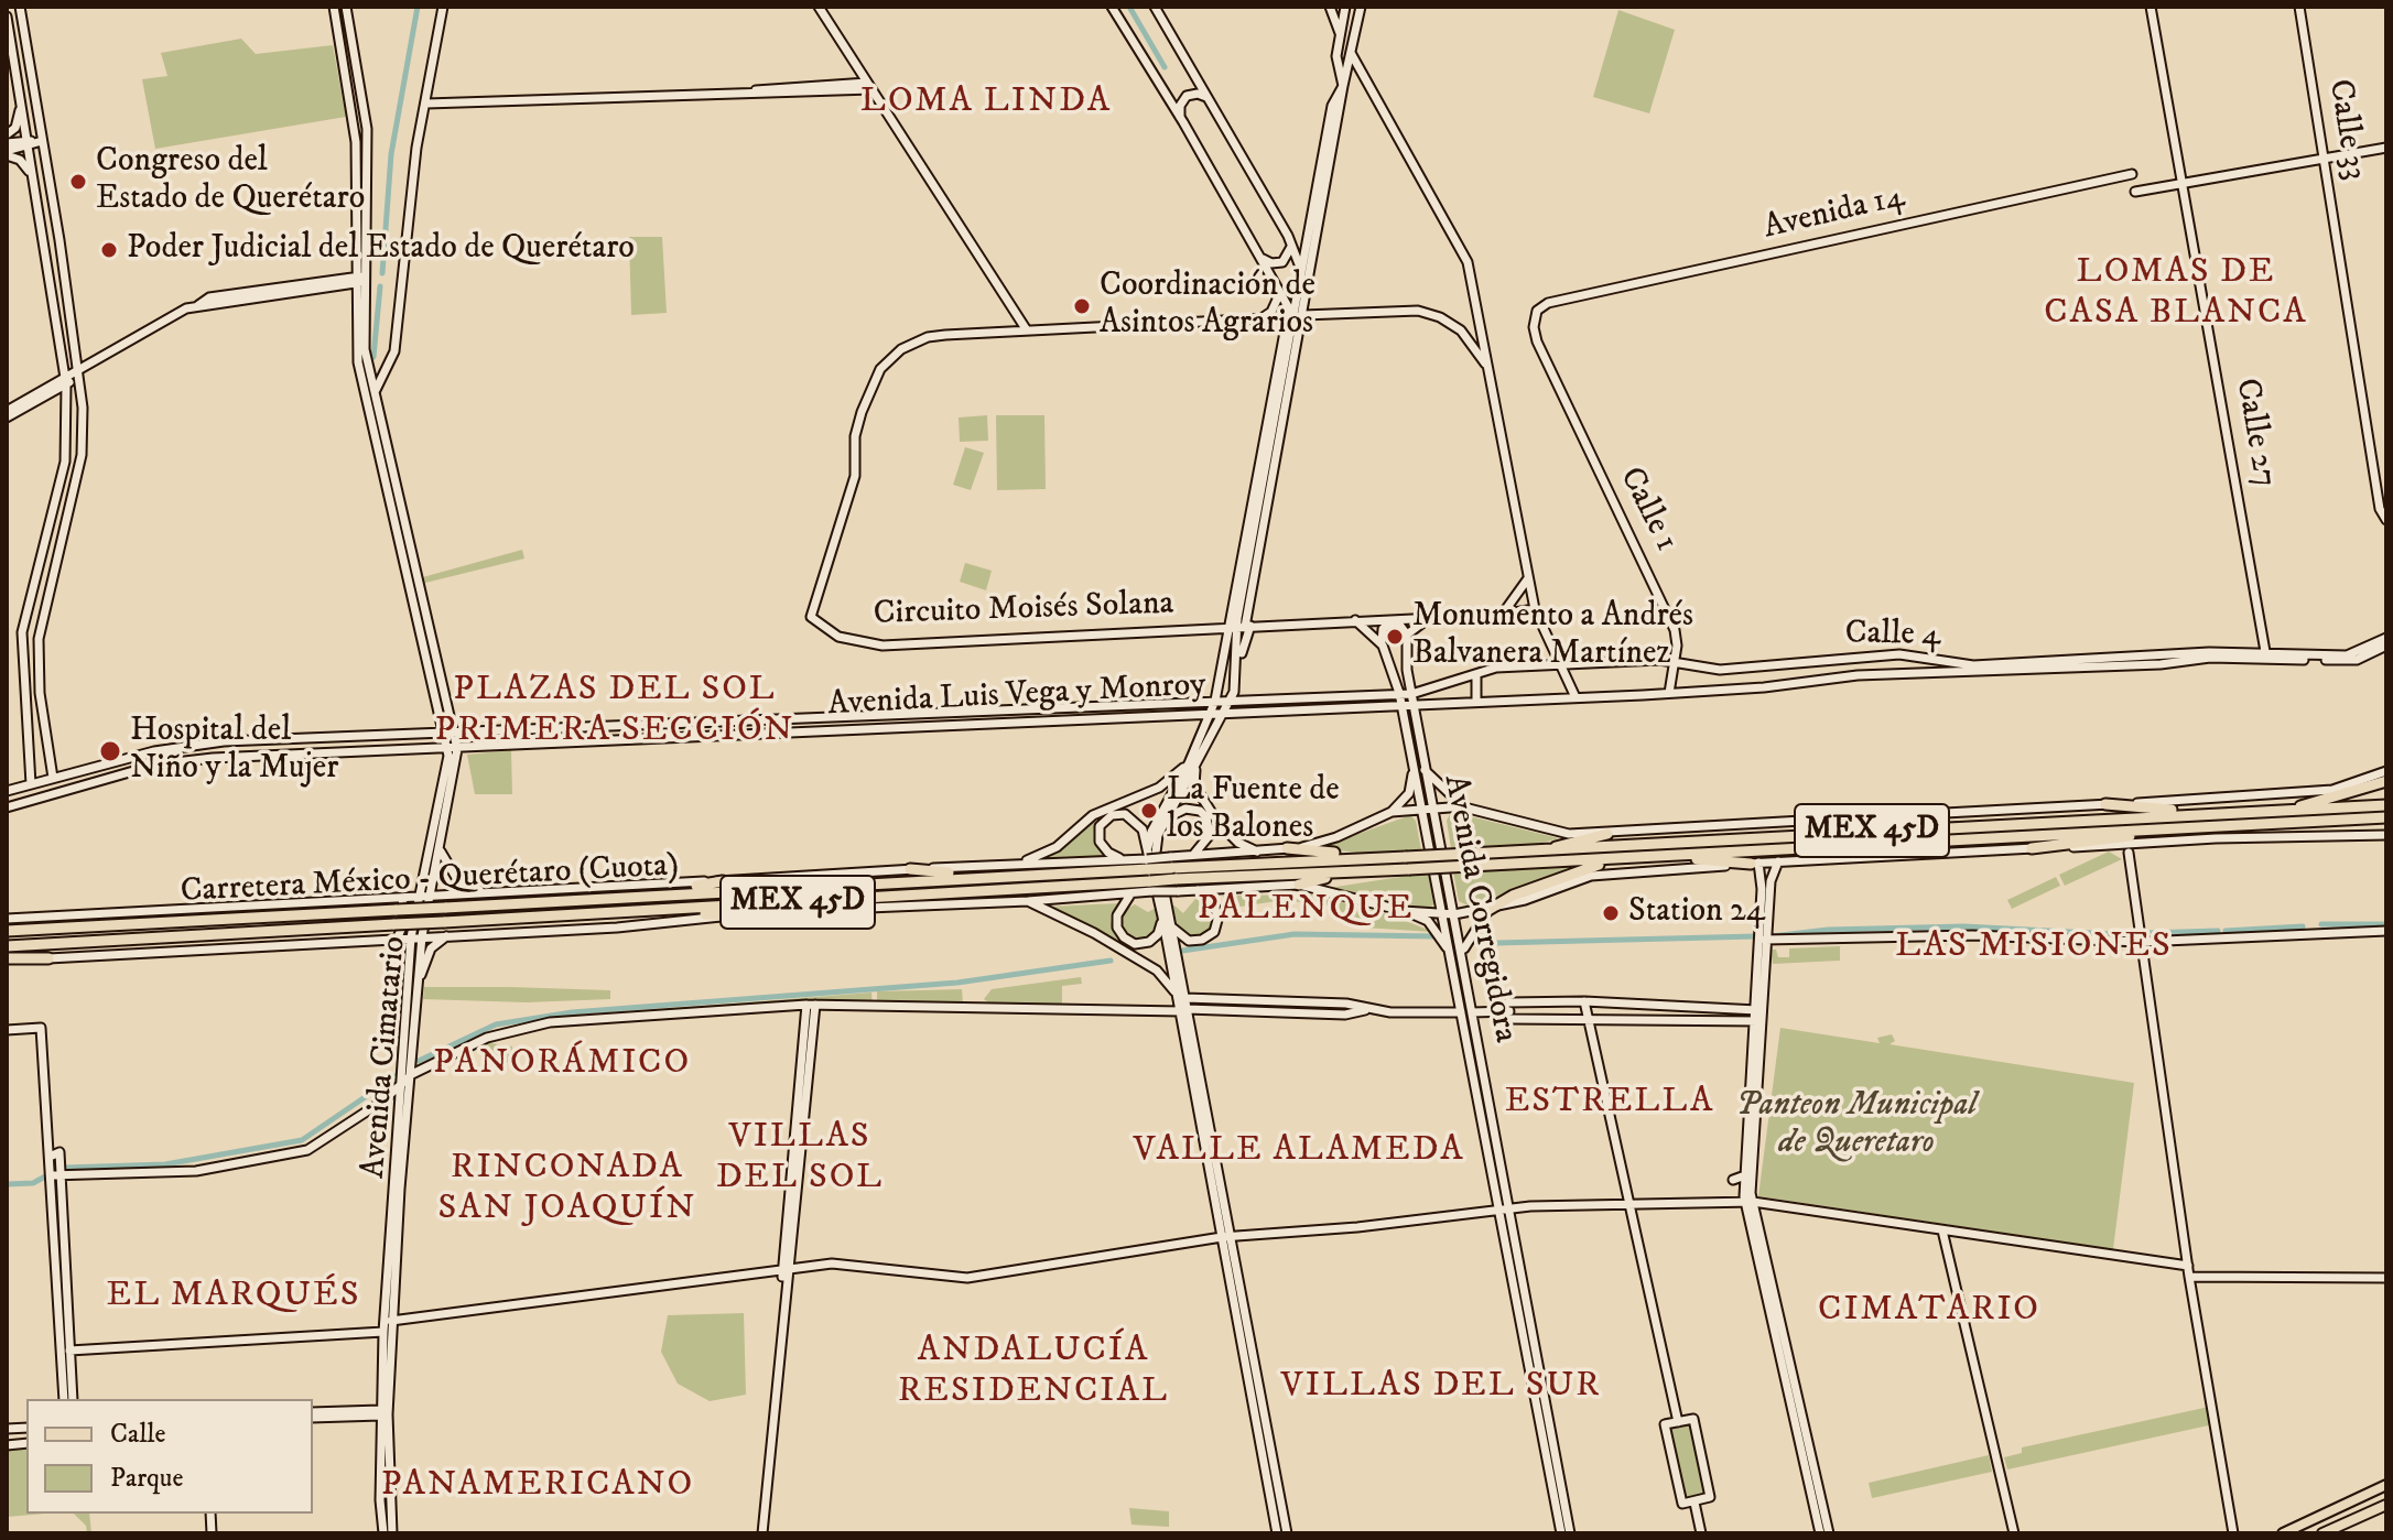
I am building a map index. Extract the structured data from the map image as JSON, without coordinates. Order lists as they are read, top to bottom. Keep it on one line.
{"streets":{"highway":["MEX 45D","Carretera México - Querétaro (Cuota)"],"main road":["Calle 33","Avenida 14","Calle 27","Calle 1","Circuito Moisés Solana","Calle 4","Avenida Luis Vega y Monroy","Avenida Corregidora","Avenida Cimatario"]},"crossings":[["Avenida 14","Calle 1"],["Calle 27","Calle 4"],["Calle 1","Calle 4"],["Circuito Moisés Solana","Avenida Corregidora"],["Calle 4","Avenida Luis Vega y Monroy"],["Calle 4","Avenida Corregidora"],["Avenida Luis Vega y Monroy","Avenida Corregidora"],["Avenida Luis Vega y Monroy","Avenida Cimatario"]],"districts":["LOMA LINDA","LOMAS DE CASA BLANCA","PLAZAS DEL SOL PRIMERA SECCIÓN","PALENQUE","LAS MISIONES","PANORÁMICO","ESTRELLA","VILLAS DEL SOL","VALLE ALAMEDA","RINCONADA SAN JOAQUÍN","EL MARQUÉS","CIMATARIO","ANDALUCÍA RESIDENCIAL","VILLAS DEL SUR","PANAMERICANO"],"parks":["Panteon Municipal de Queretaro"],"places":["Congreso del Estado de Querétaro","Poder Judicial del Estado de Querétaro","Coordinación de Asintos Agrarios","Monumento a Andrés Balvanera Martínez","Hospital del Niño y la Mujer","La Fuente de los Balones","Station 24"],"legend":["Calle","Parque"]}
